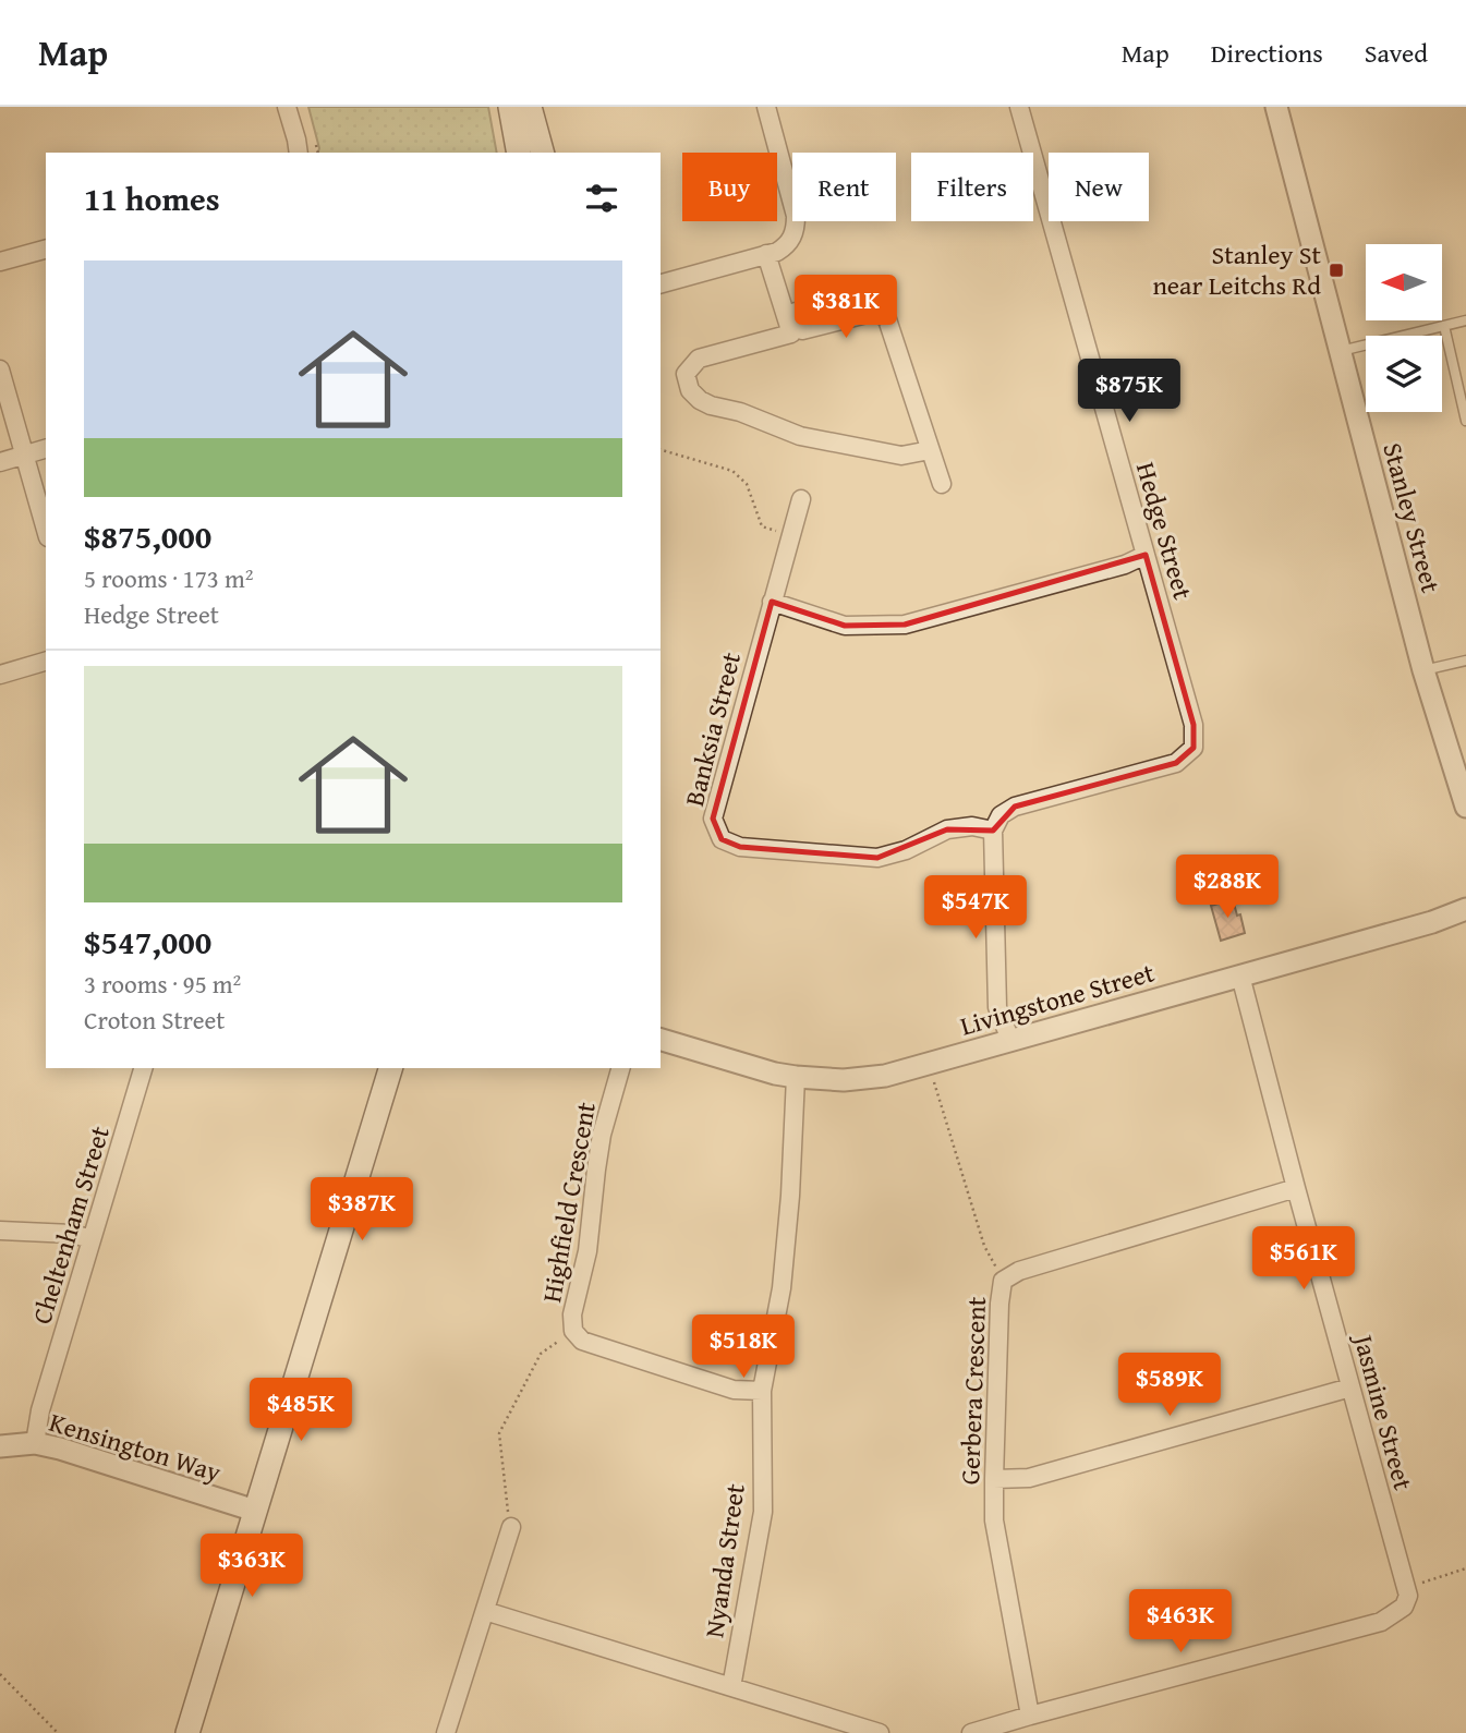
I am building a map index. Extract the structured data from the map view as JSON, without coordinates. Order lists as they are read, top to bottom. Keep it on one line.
{"streets":{"street":["Stanley Street","Hedge Street","Banksia Street","Livingstone Street","Highfield Crescent","Cheltenham Street","Gerbera Crescent","Jasmine Street","Kensington Way","Nyanda Street"]},"crossings":[["Hedge Street","Banksia Street"],["Livingstone Street","Jasmine Street"],["Livingstone Street","Nyanda Street"],["Highfield Crescent","Nyanda Street"],["Cheltenham Street","Kensington Way"],["Gerbera Crescent","Jasmine Street"]],"places":{"transit":["Stanley St near Leitchs Rd"]},"north":"left","page":{"header":"Map","nav":["Map","Directions","Saved"],"chip":["Buy","Rent","Filters","New"],"heading":"11 homes","list":[{"name":"$875,000","note":"5 rooms · 173 m² · Hedge Street"},{"name":"$547,000","note":"3 rooms · 95 m² · Croton Street"}],"price":["$381K","$875K","$288K","$547K","$387K","$561K","$518K","$589K","$485K","$363K","$463K"]}}
